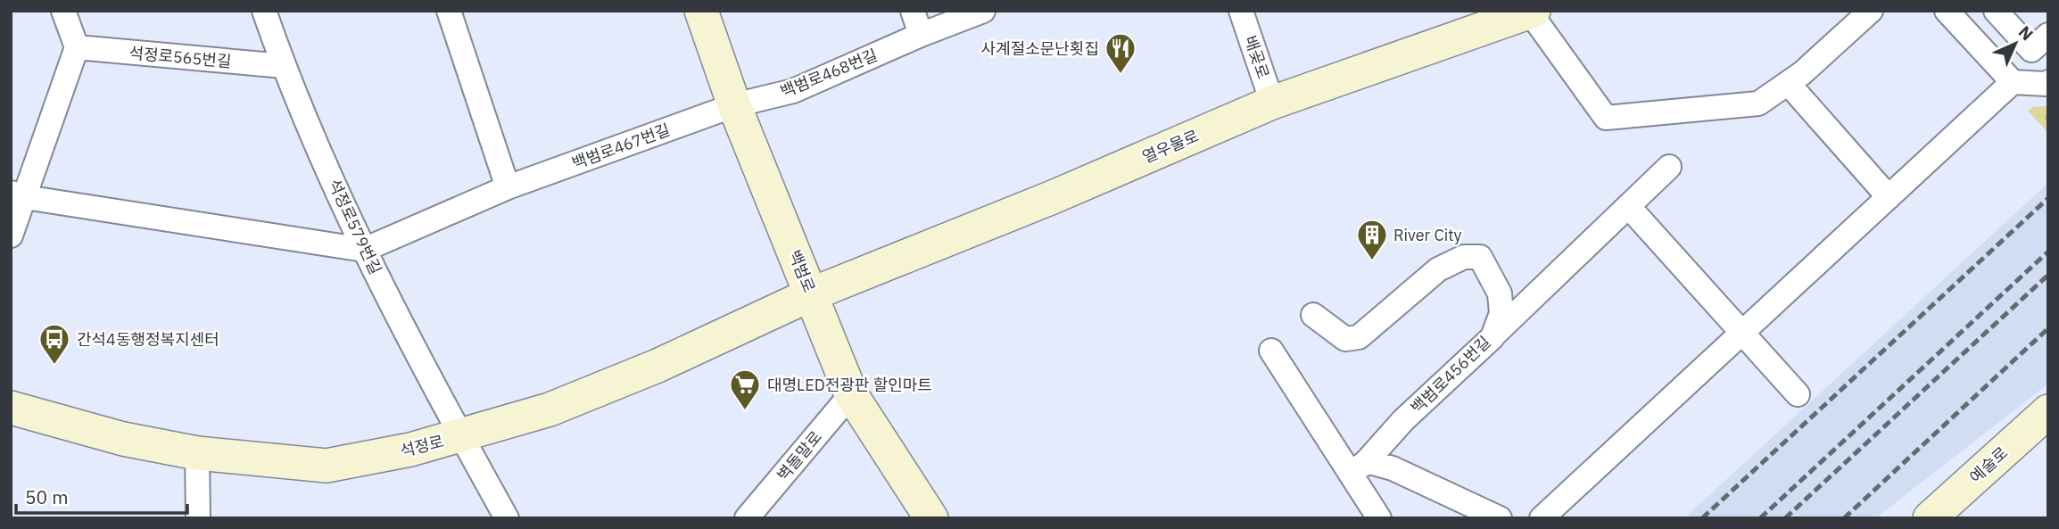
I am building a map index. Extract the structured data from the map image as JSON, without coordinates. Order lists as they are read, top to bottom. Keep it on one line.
{"streets":{"main road":["열우물로","백범로","석정로","예술로"],"street":["석정로565번길","배곶로","백범로468번길","백범로467번길","석정로579번길","백범로456번길","벽돌말로"]},"crossings":[["석정로565번길","석정로579번길"],["배곶로","열우물로"],["백범로468번길","백범로467번길"],["백범로468번길","백범로"],["백범로467번길","석정로579번길"],["백범로467번길","백범로"],["열우물로","백범로"],["열우물로","석정로"],["석정로579번길","석정로"],["백범로","석정로"],["백범로","벽돌말로"]],"places":{"restaurant":["사계절소문난횟집"],"building":["River City"],"bus stop":["간석4동행정복지센터"],"supermarket":["대명LED전광판 할인마트"]},"scale_bar":"50 m","north":"top right"}
